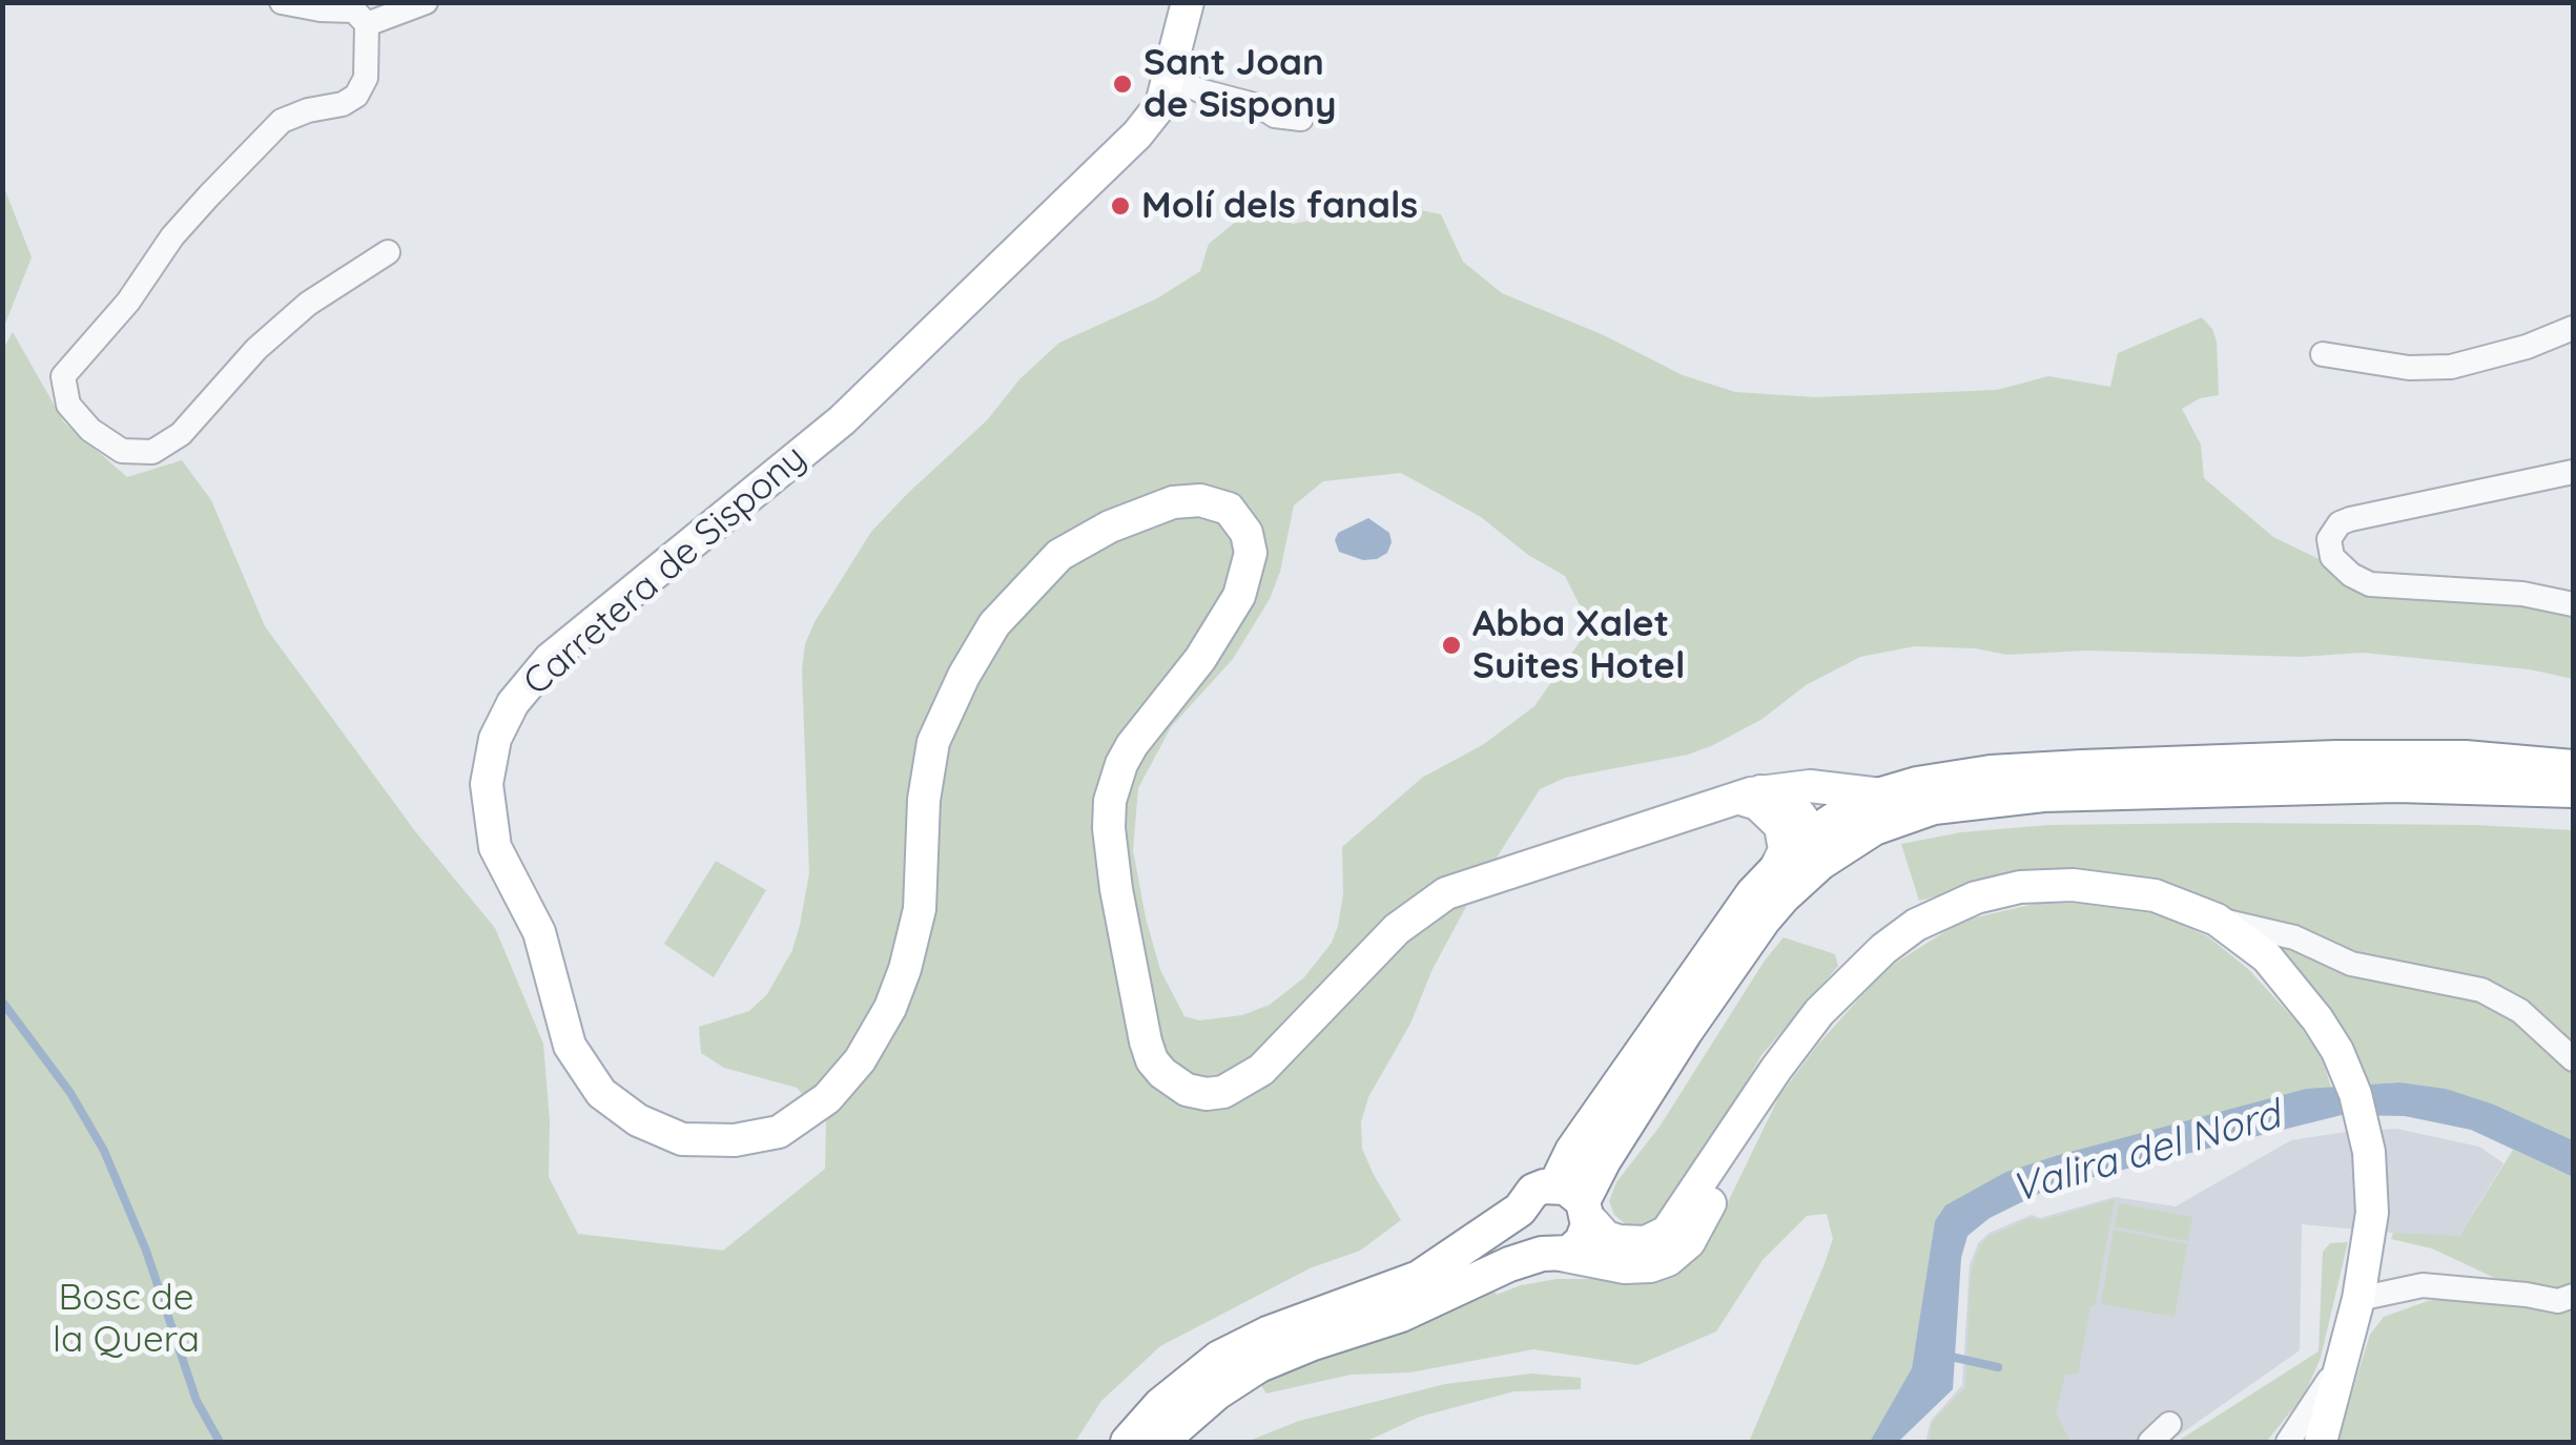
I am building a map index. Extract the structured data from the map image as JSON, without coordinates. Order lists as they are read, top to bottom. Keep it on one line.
{"streets":{"main road":["Carretera de Sispony"]},"water":["Valira del Nord"],"parks":["Bosc de la Quera"],"places":["Sant Joan de Sispony","Molí dels fanals","Abba Xalet Suites Hotel"]}
